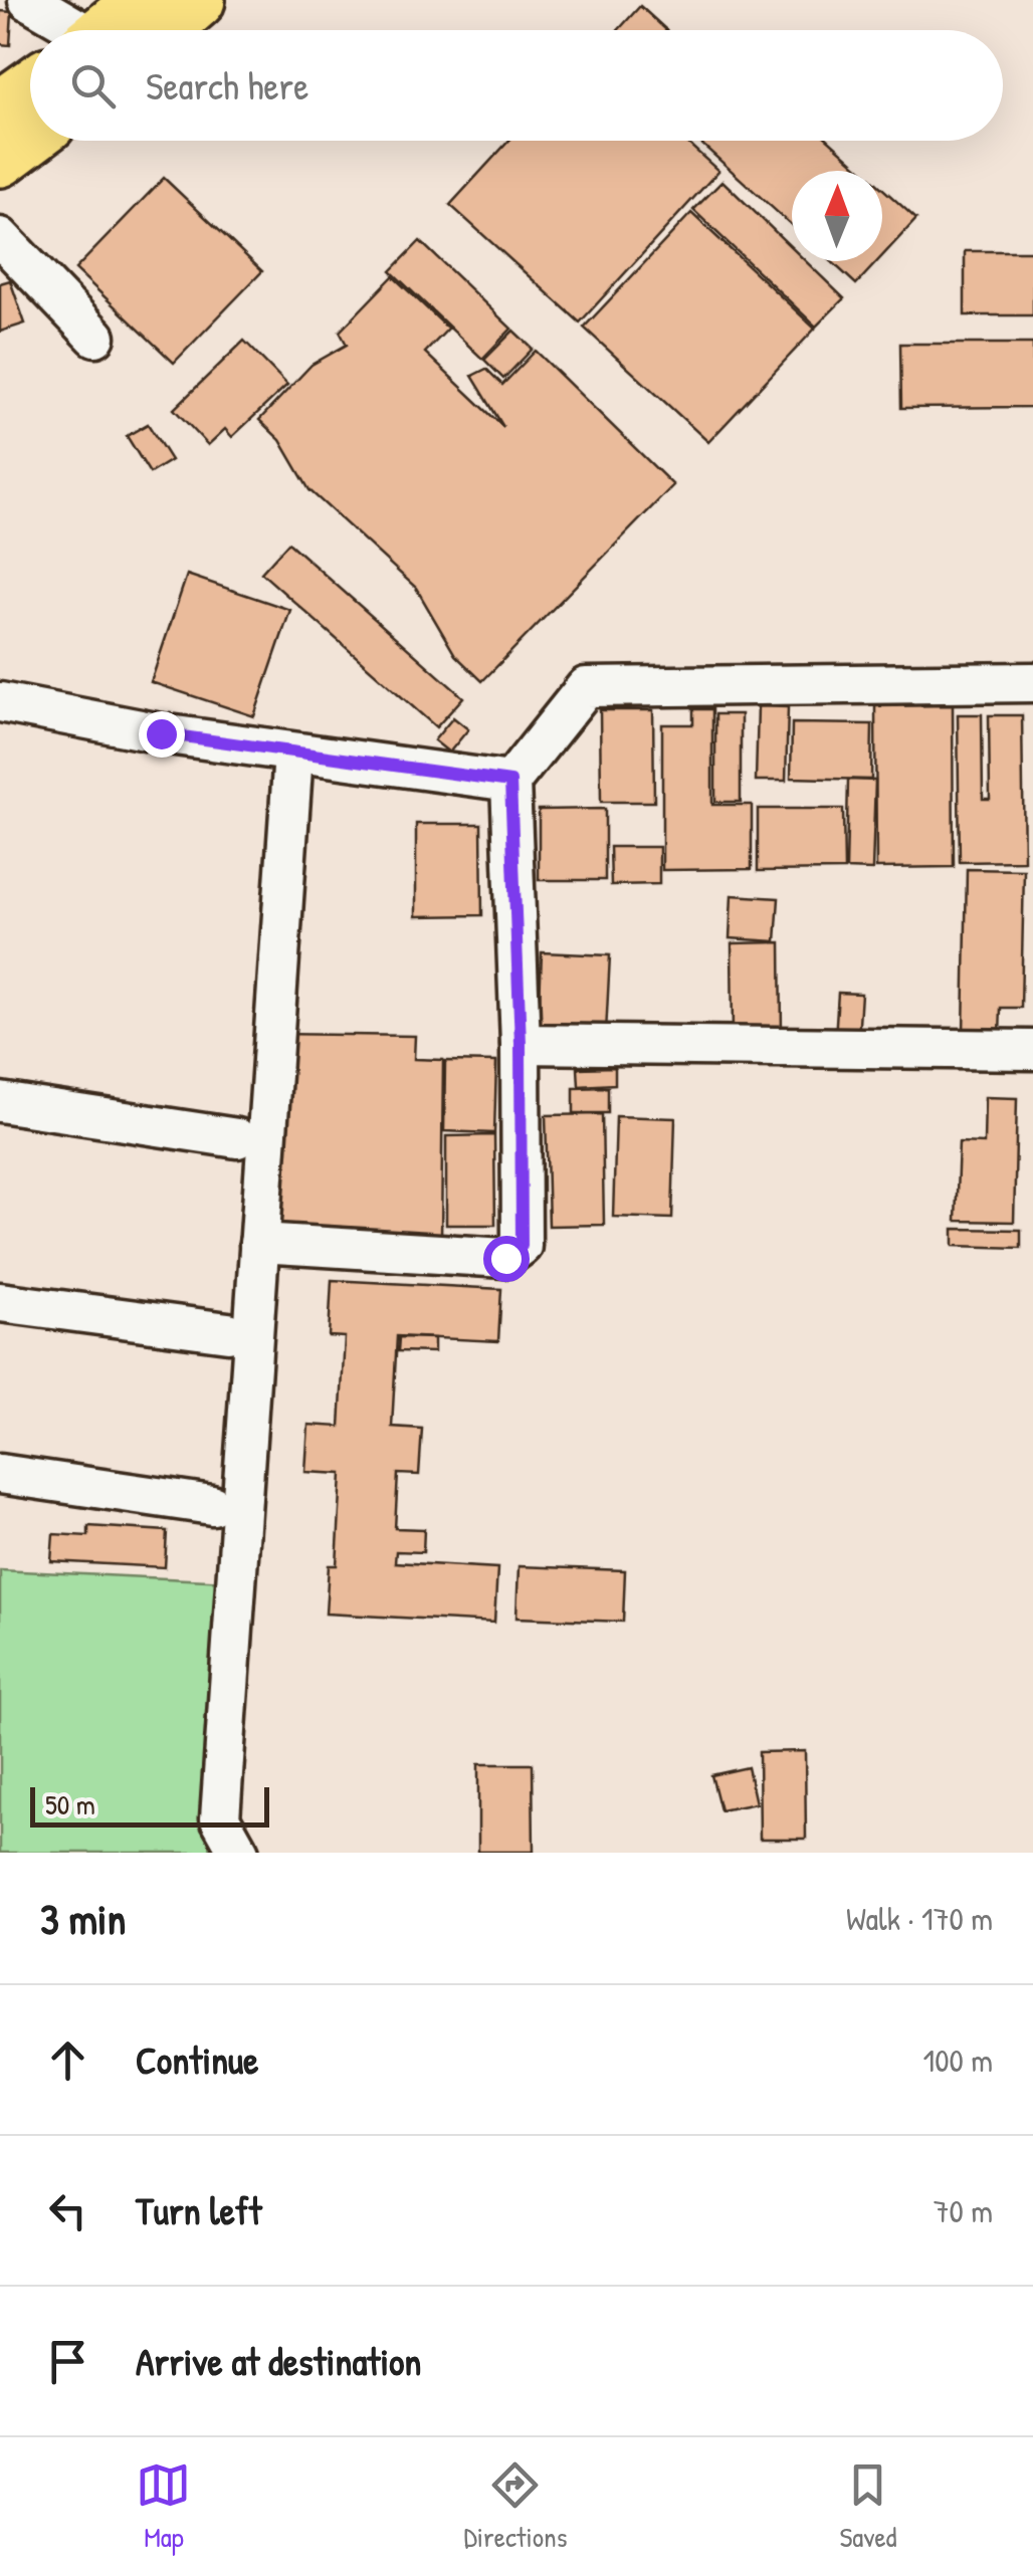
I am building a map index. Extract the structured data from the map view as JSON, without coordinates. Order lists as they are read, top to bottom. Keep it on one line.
{"scale_bar":"50 m","north":"top","page":{"search":"Search here","scale":"50 m","heading":["3 min","Walk · 170 m"],"list":[["Continue","100 m"],["Turn left","70 m"],"Arrive at destination"],"nav":["Map","Directions","Saved"]}}
